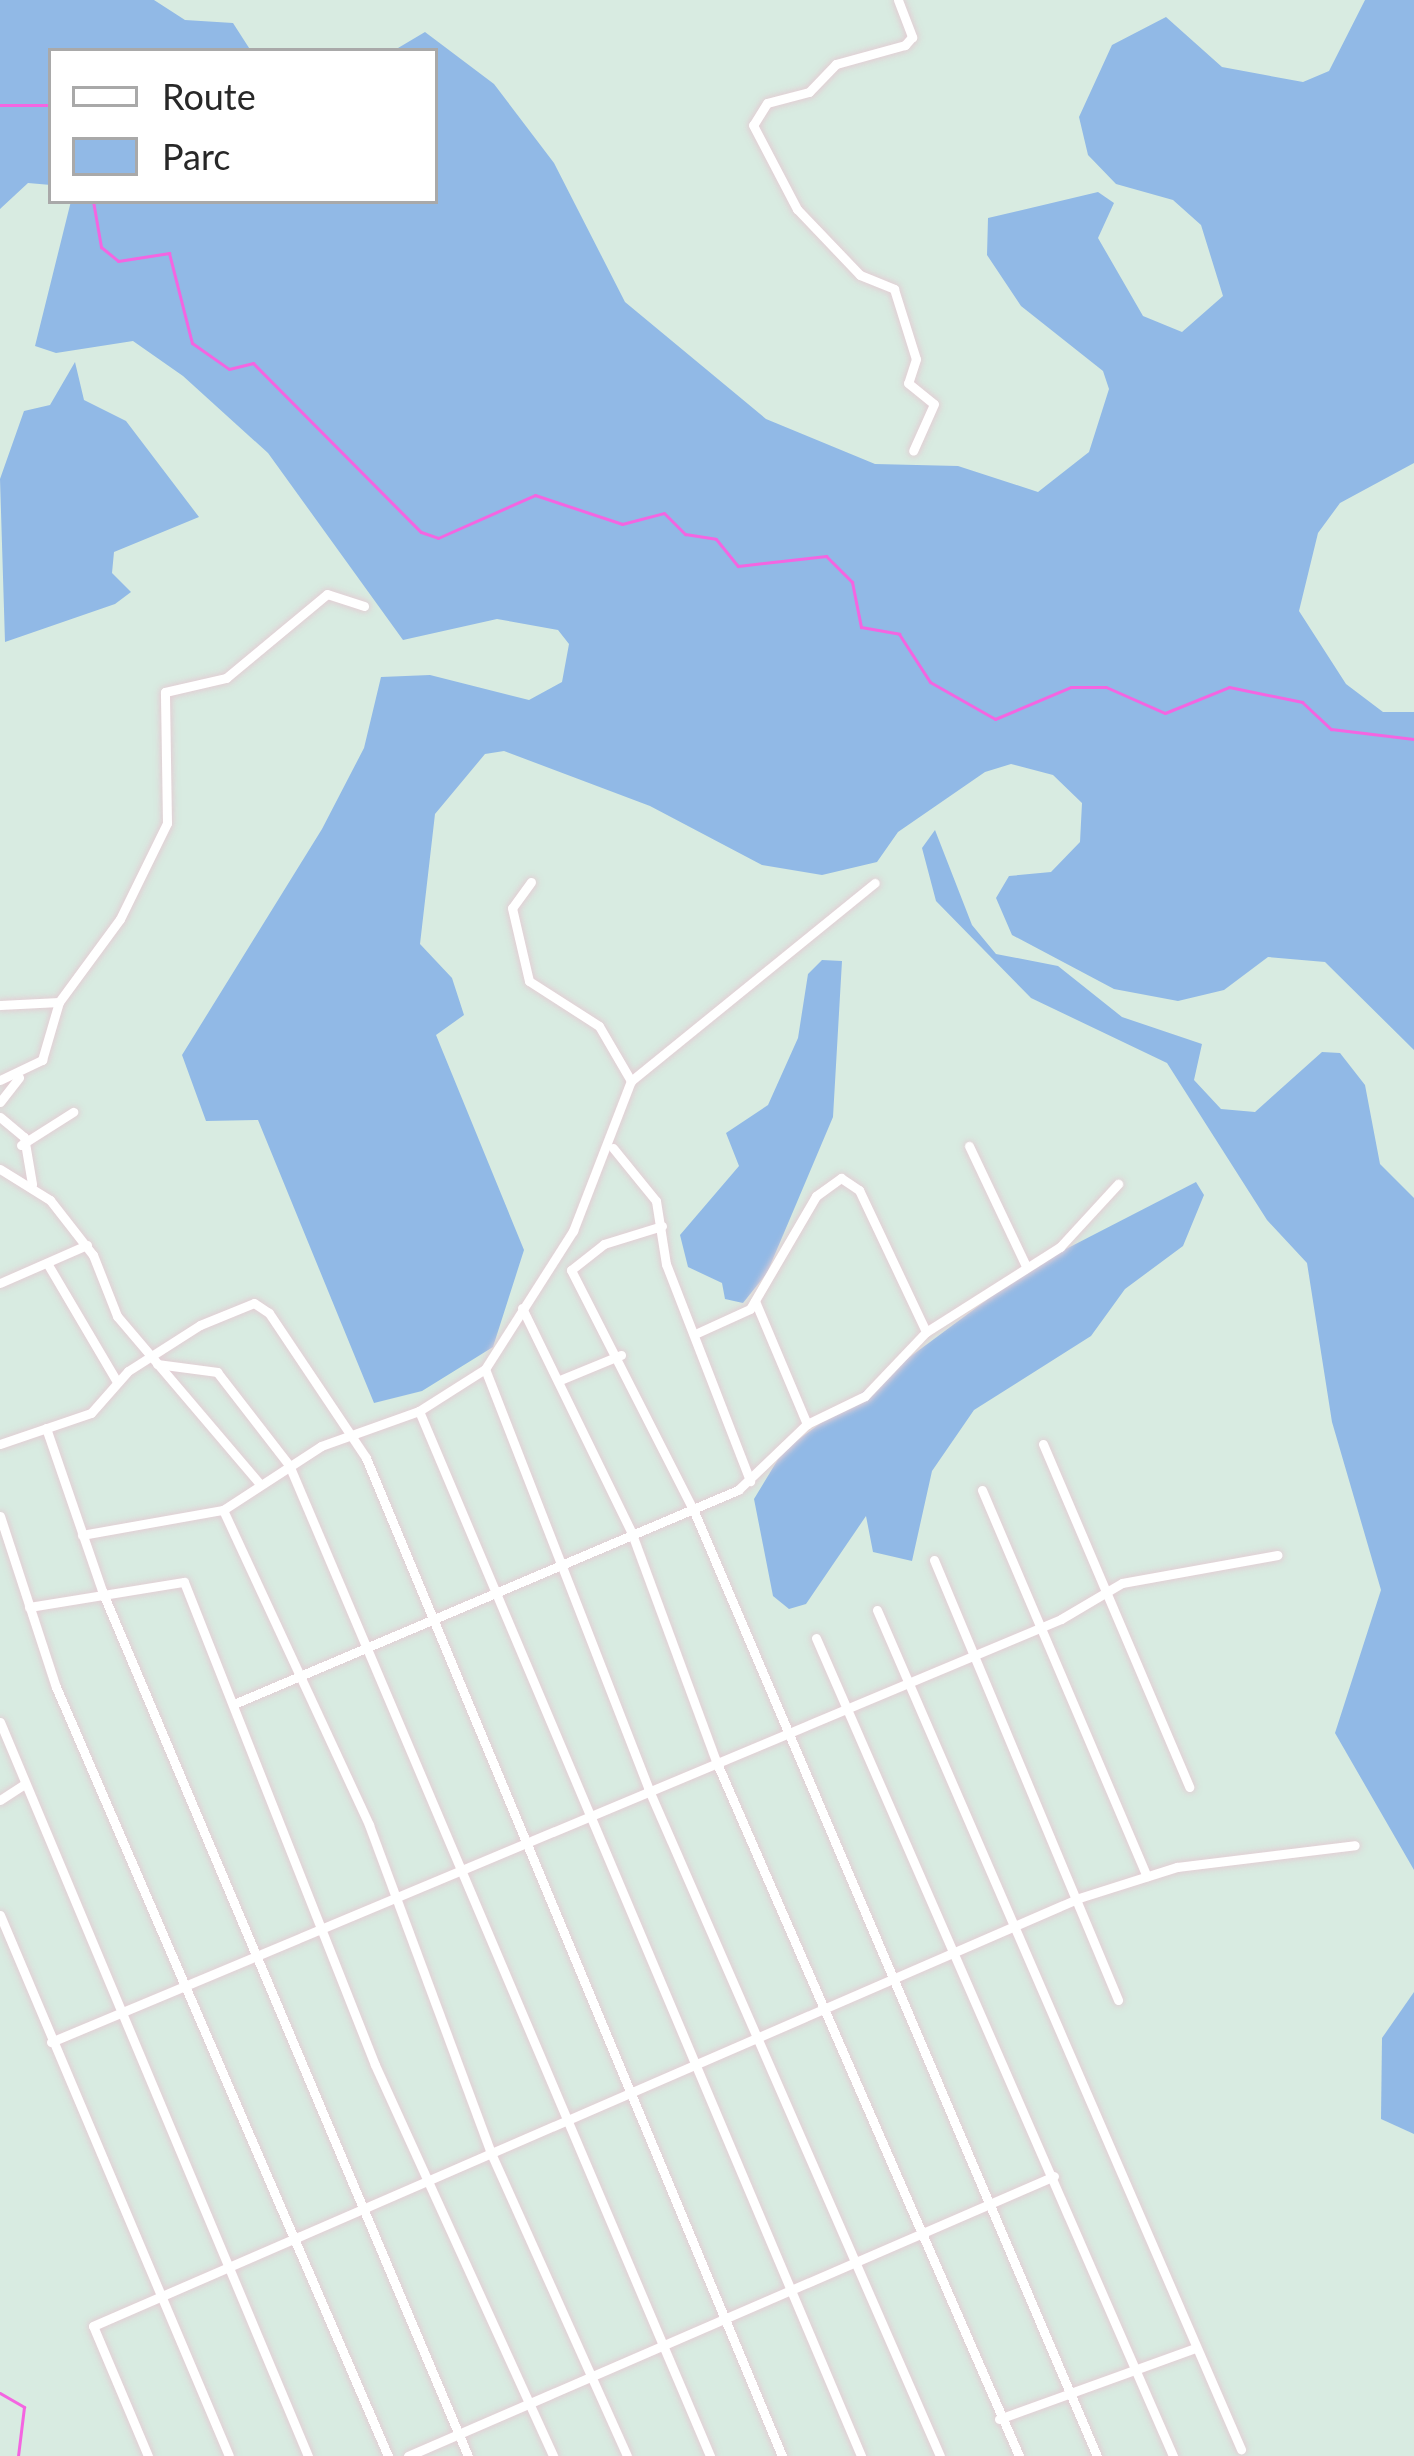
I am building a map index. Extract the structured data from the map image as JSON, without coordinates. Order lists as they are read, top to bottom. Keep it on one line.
{"legend":["Route","Parc"]}
